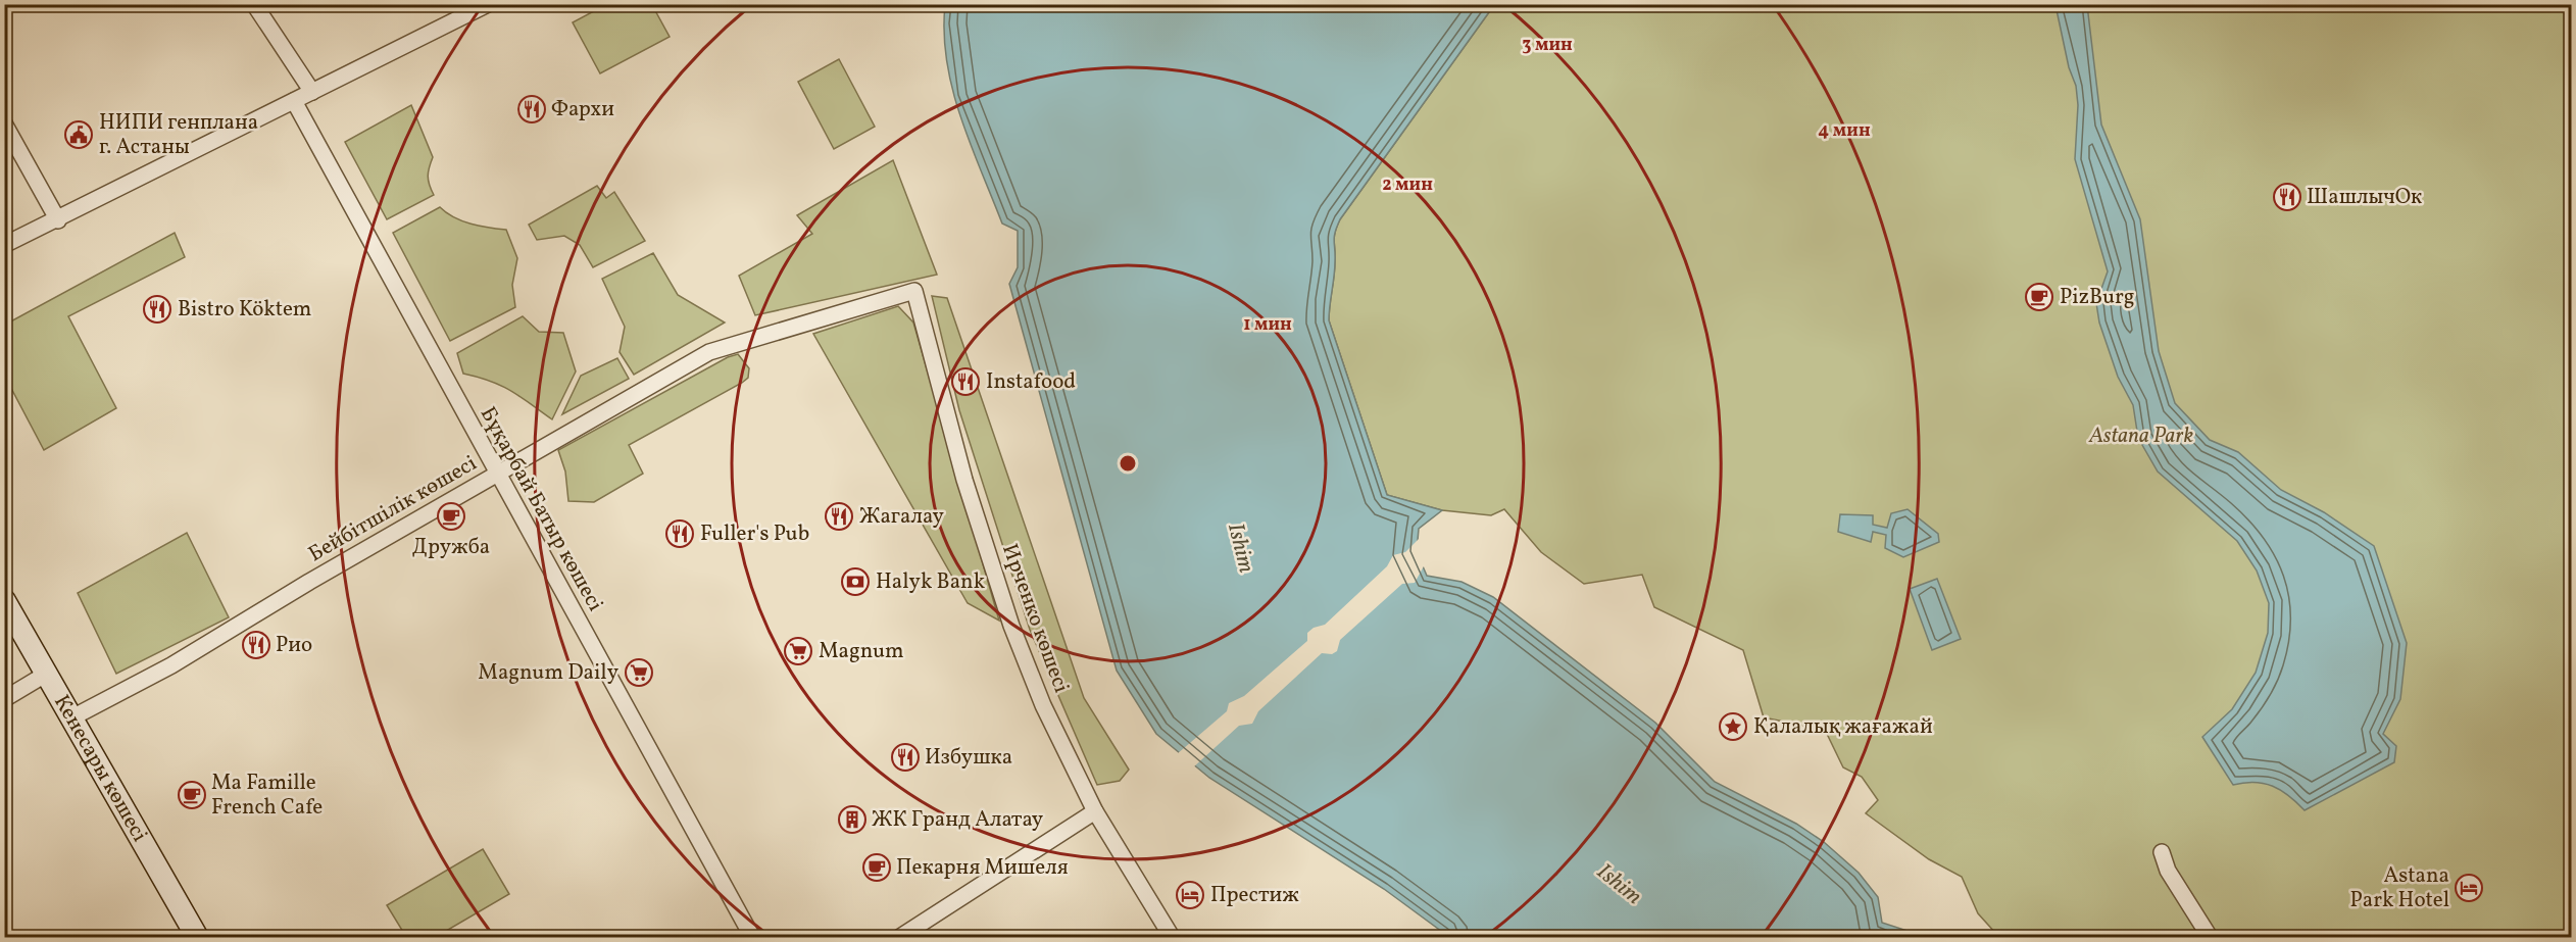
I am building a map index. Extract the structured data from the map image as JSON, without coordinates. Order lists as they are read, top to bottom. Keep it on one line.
{"streets":{"main road":["Кенесары көшесі"],"street":["Бейбітшілік көшесі","Бұқарбай Батыр көшесі","Ирченко көшесі"]},"crossings":[["Бейбітшілік көшесі","Бұқарбай Батыр көшесі"],["Бейбітшілік көшесі","Ирченко көшесі"],["Бейбітшілік көшесі","Кенесары көшесі"]],"water":["Ishim"],"parks":["Astana Park"],"places":{"restaurant":["Фархи","ШашлычОк","Bistro Köktem","Instafood","Жагалау","Fuller's Pub","Рио","Избушка"],"public building":["НИПИ генплана г. Астаны"],"cafe":["PizBurg","Дружба","Ma Famille French Cafe","Пекарня Мишеля"],"bank":["Halyk Bank"],"supermarket":["Magnum","Magnum Daily"],"place":["Қалалық жағажай"],"building":["ЖК Гранд Алатау"],"hotel":["Astana Park Hotel","Престиж"]},"rings":["3 мин","4 мин","2 мин","1 мин"]}
